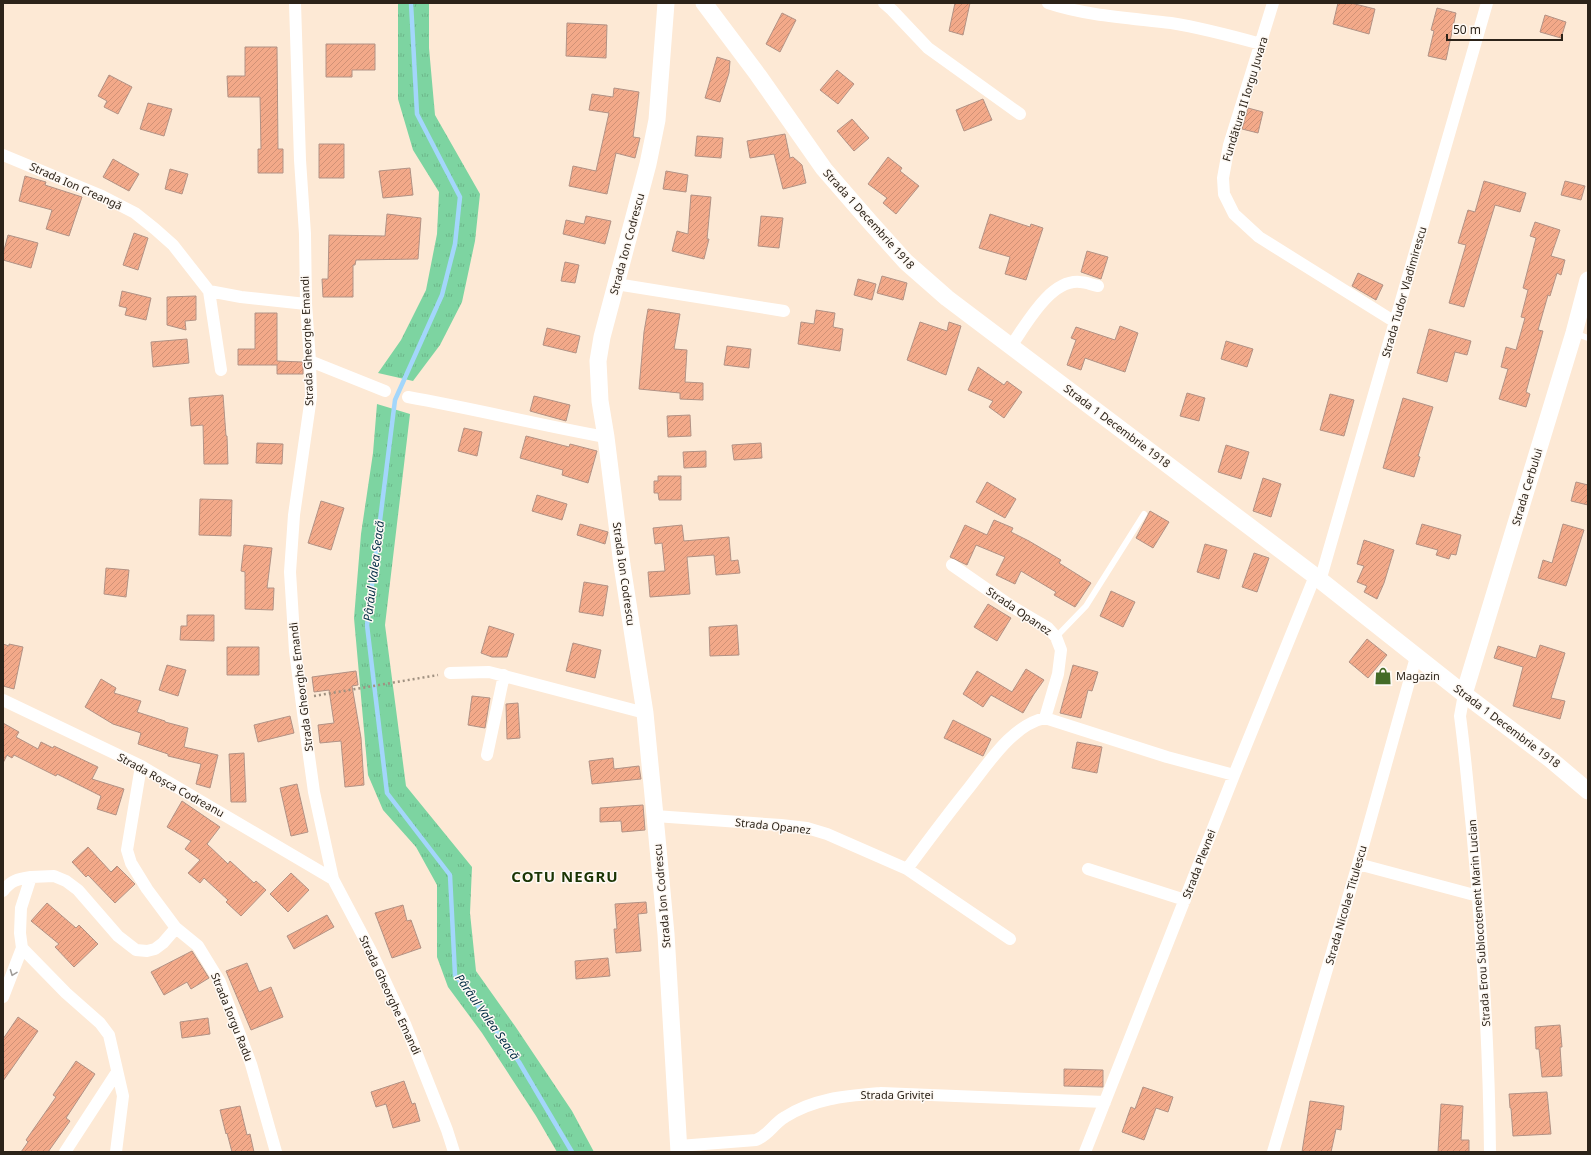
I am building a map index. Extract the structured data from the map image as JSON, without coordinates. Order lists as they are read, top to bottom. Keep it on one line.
{"streets":{"main road":["Strada 1 Decembrie 1918","Strada Ion Codrescu","Strada Cerbului"],"street":["Fundătura II Iorgu Juvara","Strada Ion Creangă","Strada Tudor Vladimirescu","Strada Gheorghe Emandi","Strada Opanez","Strada Roșca Codreanu","Strada Plevnei","Strada Nicolae Titulescu","Strada Erou Sublocotenent Marin Lucian","Strada Iorgu Radu","Strada Griviței"]},"crossings":[["Fundătura II Iorgu Juvara","Strada Tudor Vladimirescu"],["Strada 1 Decembrie 1918","Strada Tudor Vladimirescu"],["Strada 1 Decembrie 1918","Strada Cerbului"],["Strada 1 Decembrie 1918","Strada Plevnei"],["Strada 1 Decembrie 1918","Strada Nicolae Titulescu"],["Strada 1 Decembrie 1918","Strada Erou Sublocotenent Marin Lucian"],["Strada Ion Codrescu","Strada Opanez"],["Strada Ion Codrescu","Strada Griviței"],["Strada Tudor Vladimirescu","Strada Plevnei"],["Strada Gheorghe Emandi","Strada Roșca Codreanu"],["Strada Cerbului","Strada Erou Sublocotenent Marin Lucian"],["Strada Roșca Codreanu","Strada Iorgu Radu"],["Strada Plevnei","Strada Griviței"]],"districts":["COTU NEGRU"],"water":["Pârâul Valea Seacă"],"places":{"shop":["Magazin"]},"scale_bar":"50 m"}
